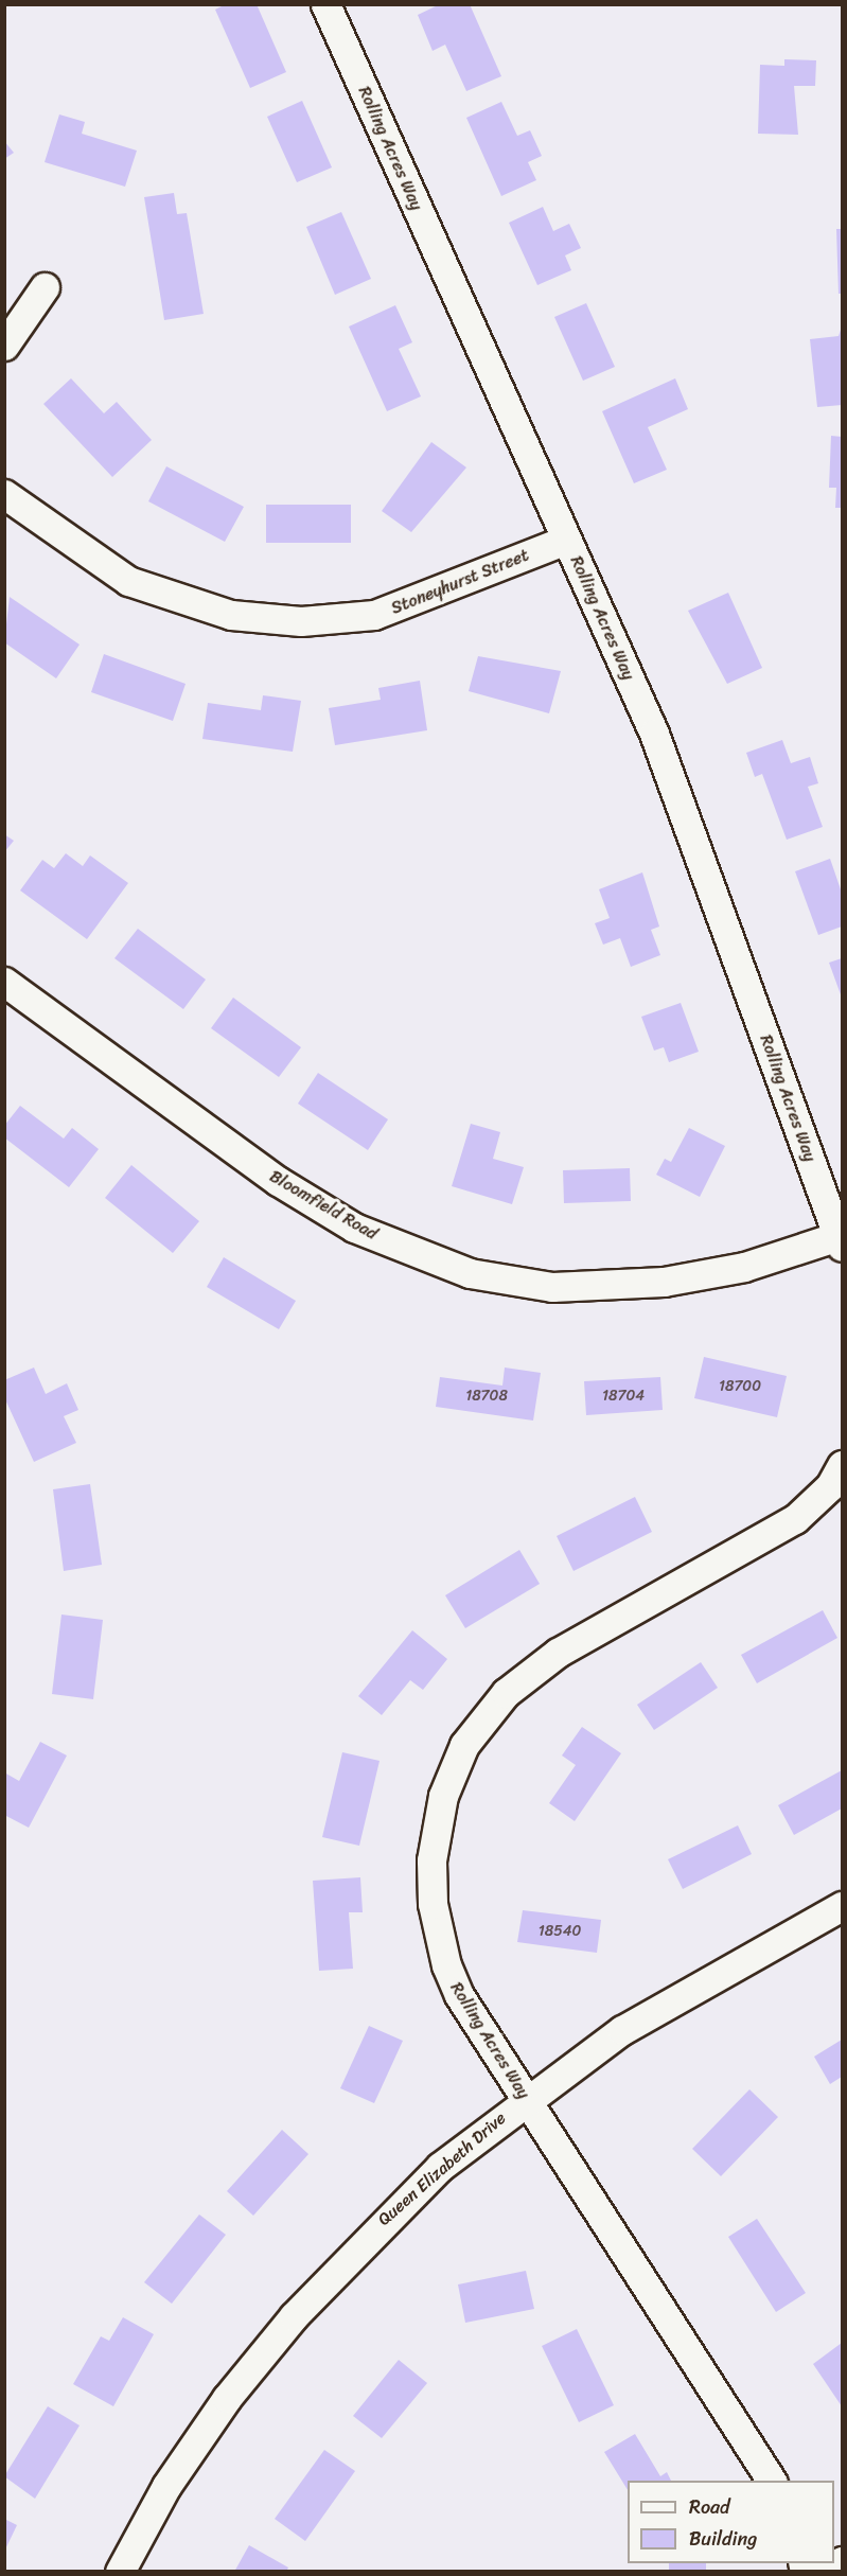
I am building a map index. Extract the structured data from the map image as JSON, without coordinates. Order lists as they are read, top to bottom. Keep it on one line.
{"streets":{"street":["Rolling Acres Way","Stoneyhurst Street","Bloomfield Road","Queen Elizabeth Drive"]},"crossings":[["Rolling Acres Way","Stoneyhurst Street"],["Rolling Acres Way","Bloomfield Road"],["Rolling Acres Way","Queen Elizabeth Drive"]],"house_numbers":["18700","18708","18704","18540"],"legend":["Road","Building"]}
